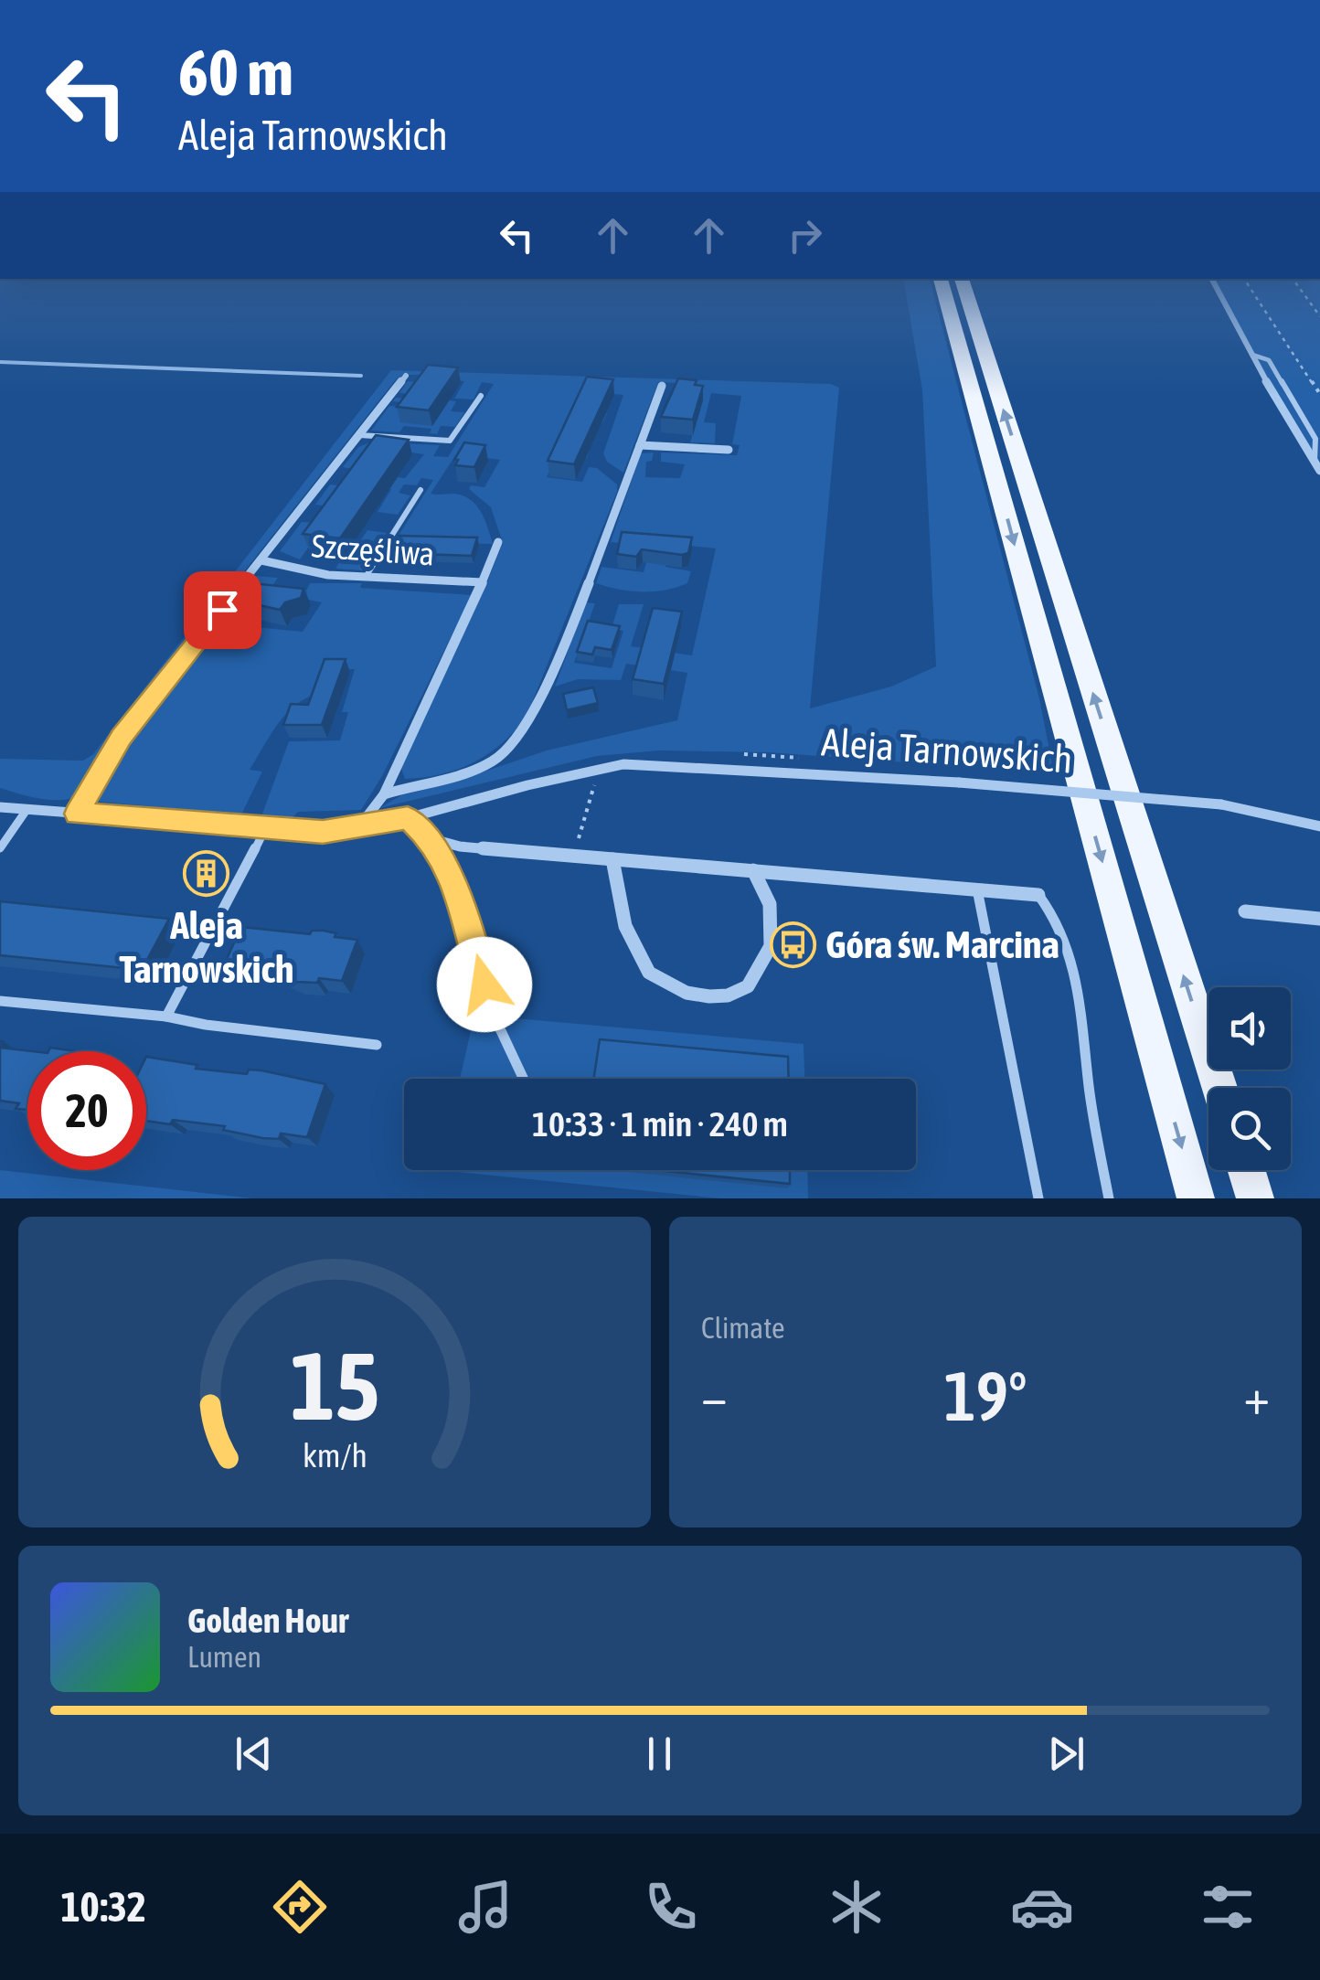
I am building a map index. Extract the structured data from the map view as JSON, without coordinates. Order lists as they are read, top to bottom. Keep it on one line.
{"streets":{"street":["Szczęśliwa","Aleja Tarnowskich"]},"places":{"building":["Aleja Tarnowskich"],"bus stop":["Góra św. Marcina"]},"page":{"turn":["60 m","Aleja Tarnowskich"],"limit":"20","trip":"10:33 · 1 min · 240 m","tile":"Climate","heat":["−","19°","+"],"song":["Golden Hour","Lumen"],"tabs":"10:32","gauge":["15","km/h"]}}
